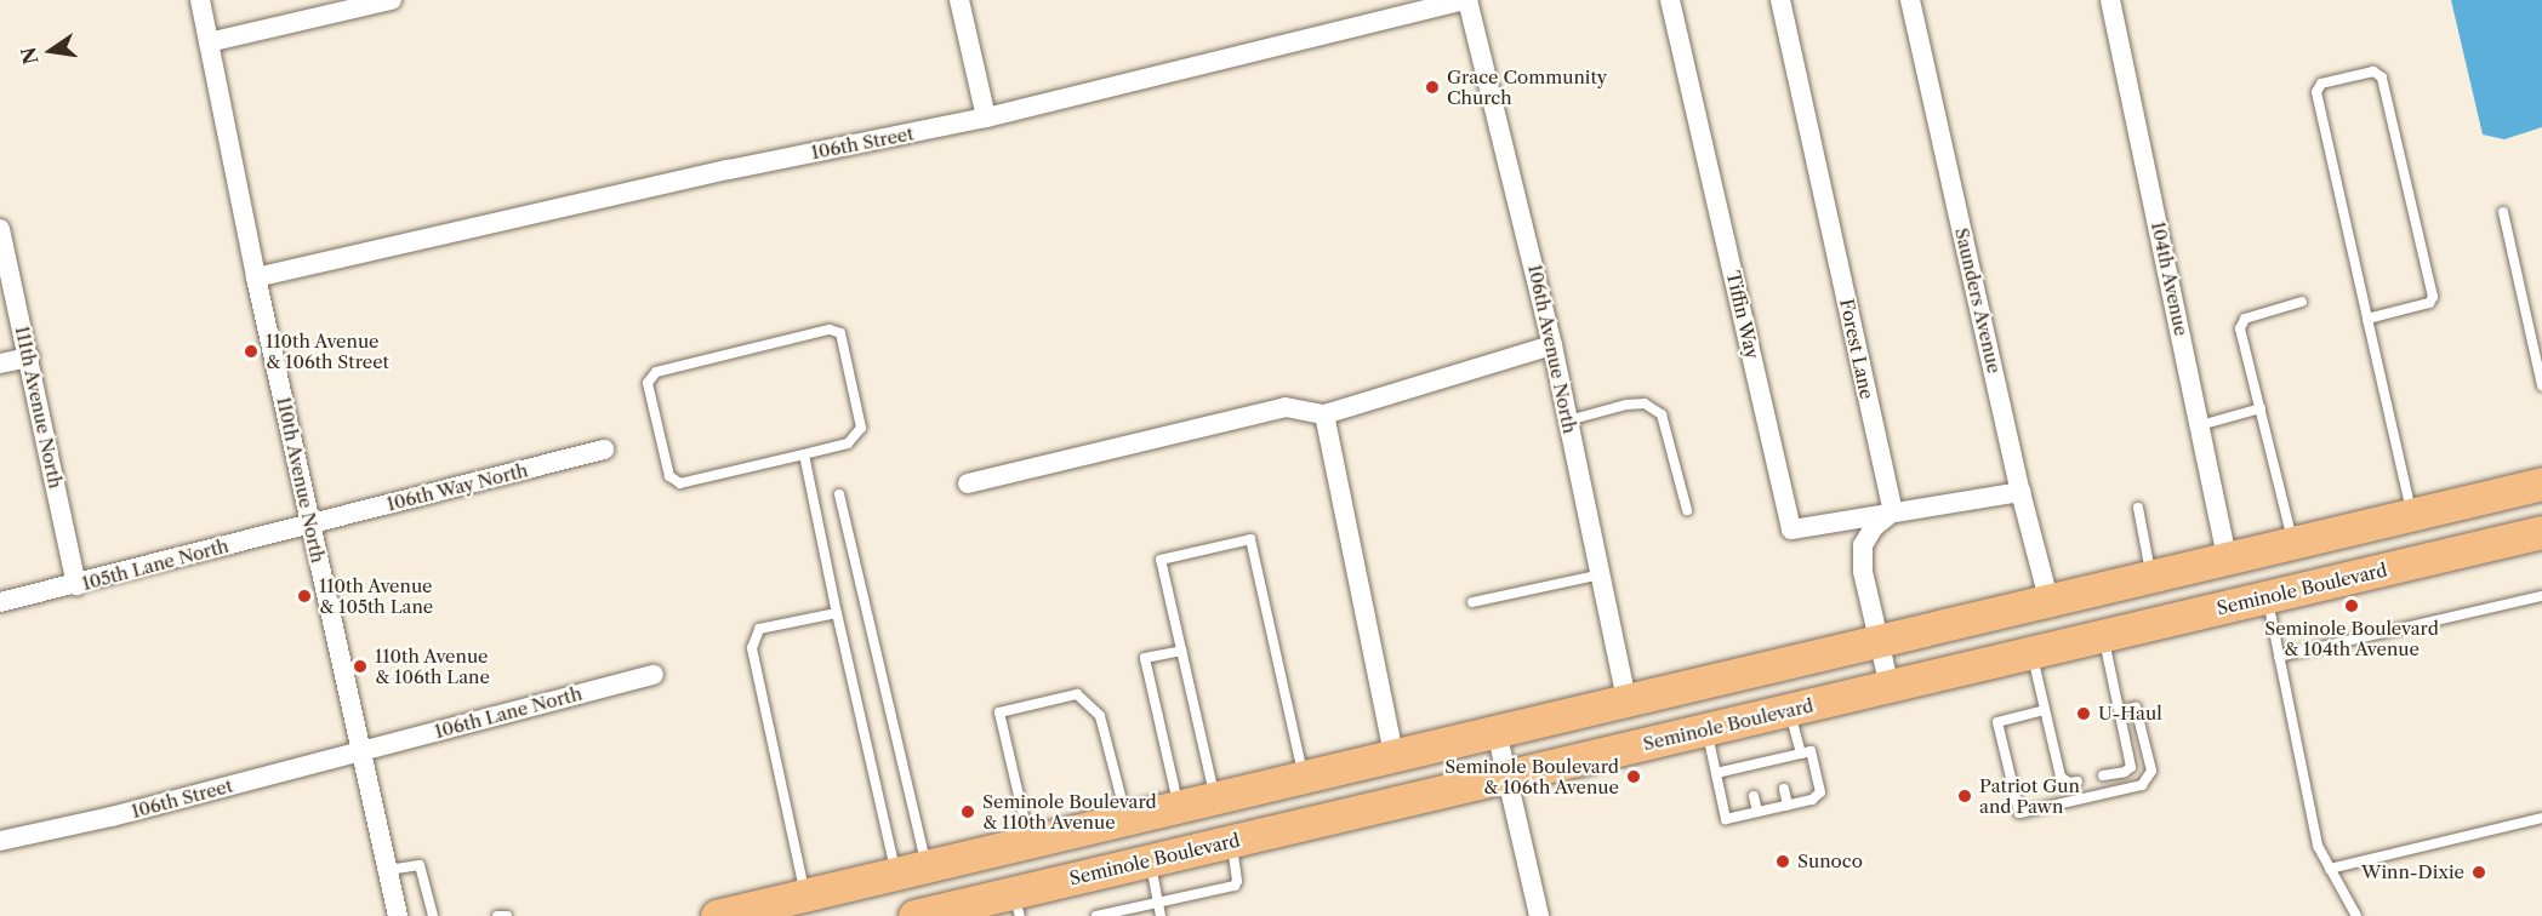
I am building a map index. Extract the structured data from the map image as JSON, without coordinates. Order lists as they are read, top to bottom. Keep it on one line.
{"streets":{"main road":["Seminole Boulevard"],"street":["106th Street","104th Avenue","Saunders Avenue","Tiffin Way","106th Avenue North","Forest Lane","111th Avenue North","110th Avenue North","106th Way North","105th Lane North","106th Lane North"]},"crossings":[["106th Street","106th Avenue North"],["106th Street","110th Avenue North"],["106th Street","106th Lane North"],["Tiffin Way","Forest Lane"],["111th Avenue North","105th Lane North"],["110th Avenue North","106th Way North"],["110th Avenue North","105th Lane North"],["110th Avenue North","106th Lane North"],["106th Way North","105th Lane North"]],"places":["Grace Community Church","110th Avenue & 106th Street","110th Avenue & 105th Lane","Seminole Boulevard & 104th Avenue","110th Avenue & 106th Lane","U-Haul","Seminole Boulevard & 106th Avenue","Patriot Gun and Pawn","Seminole Boulevard & 110th Avenue","Sunoco","Winn-Dixie"],"north":"left"}
